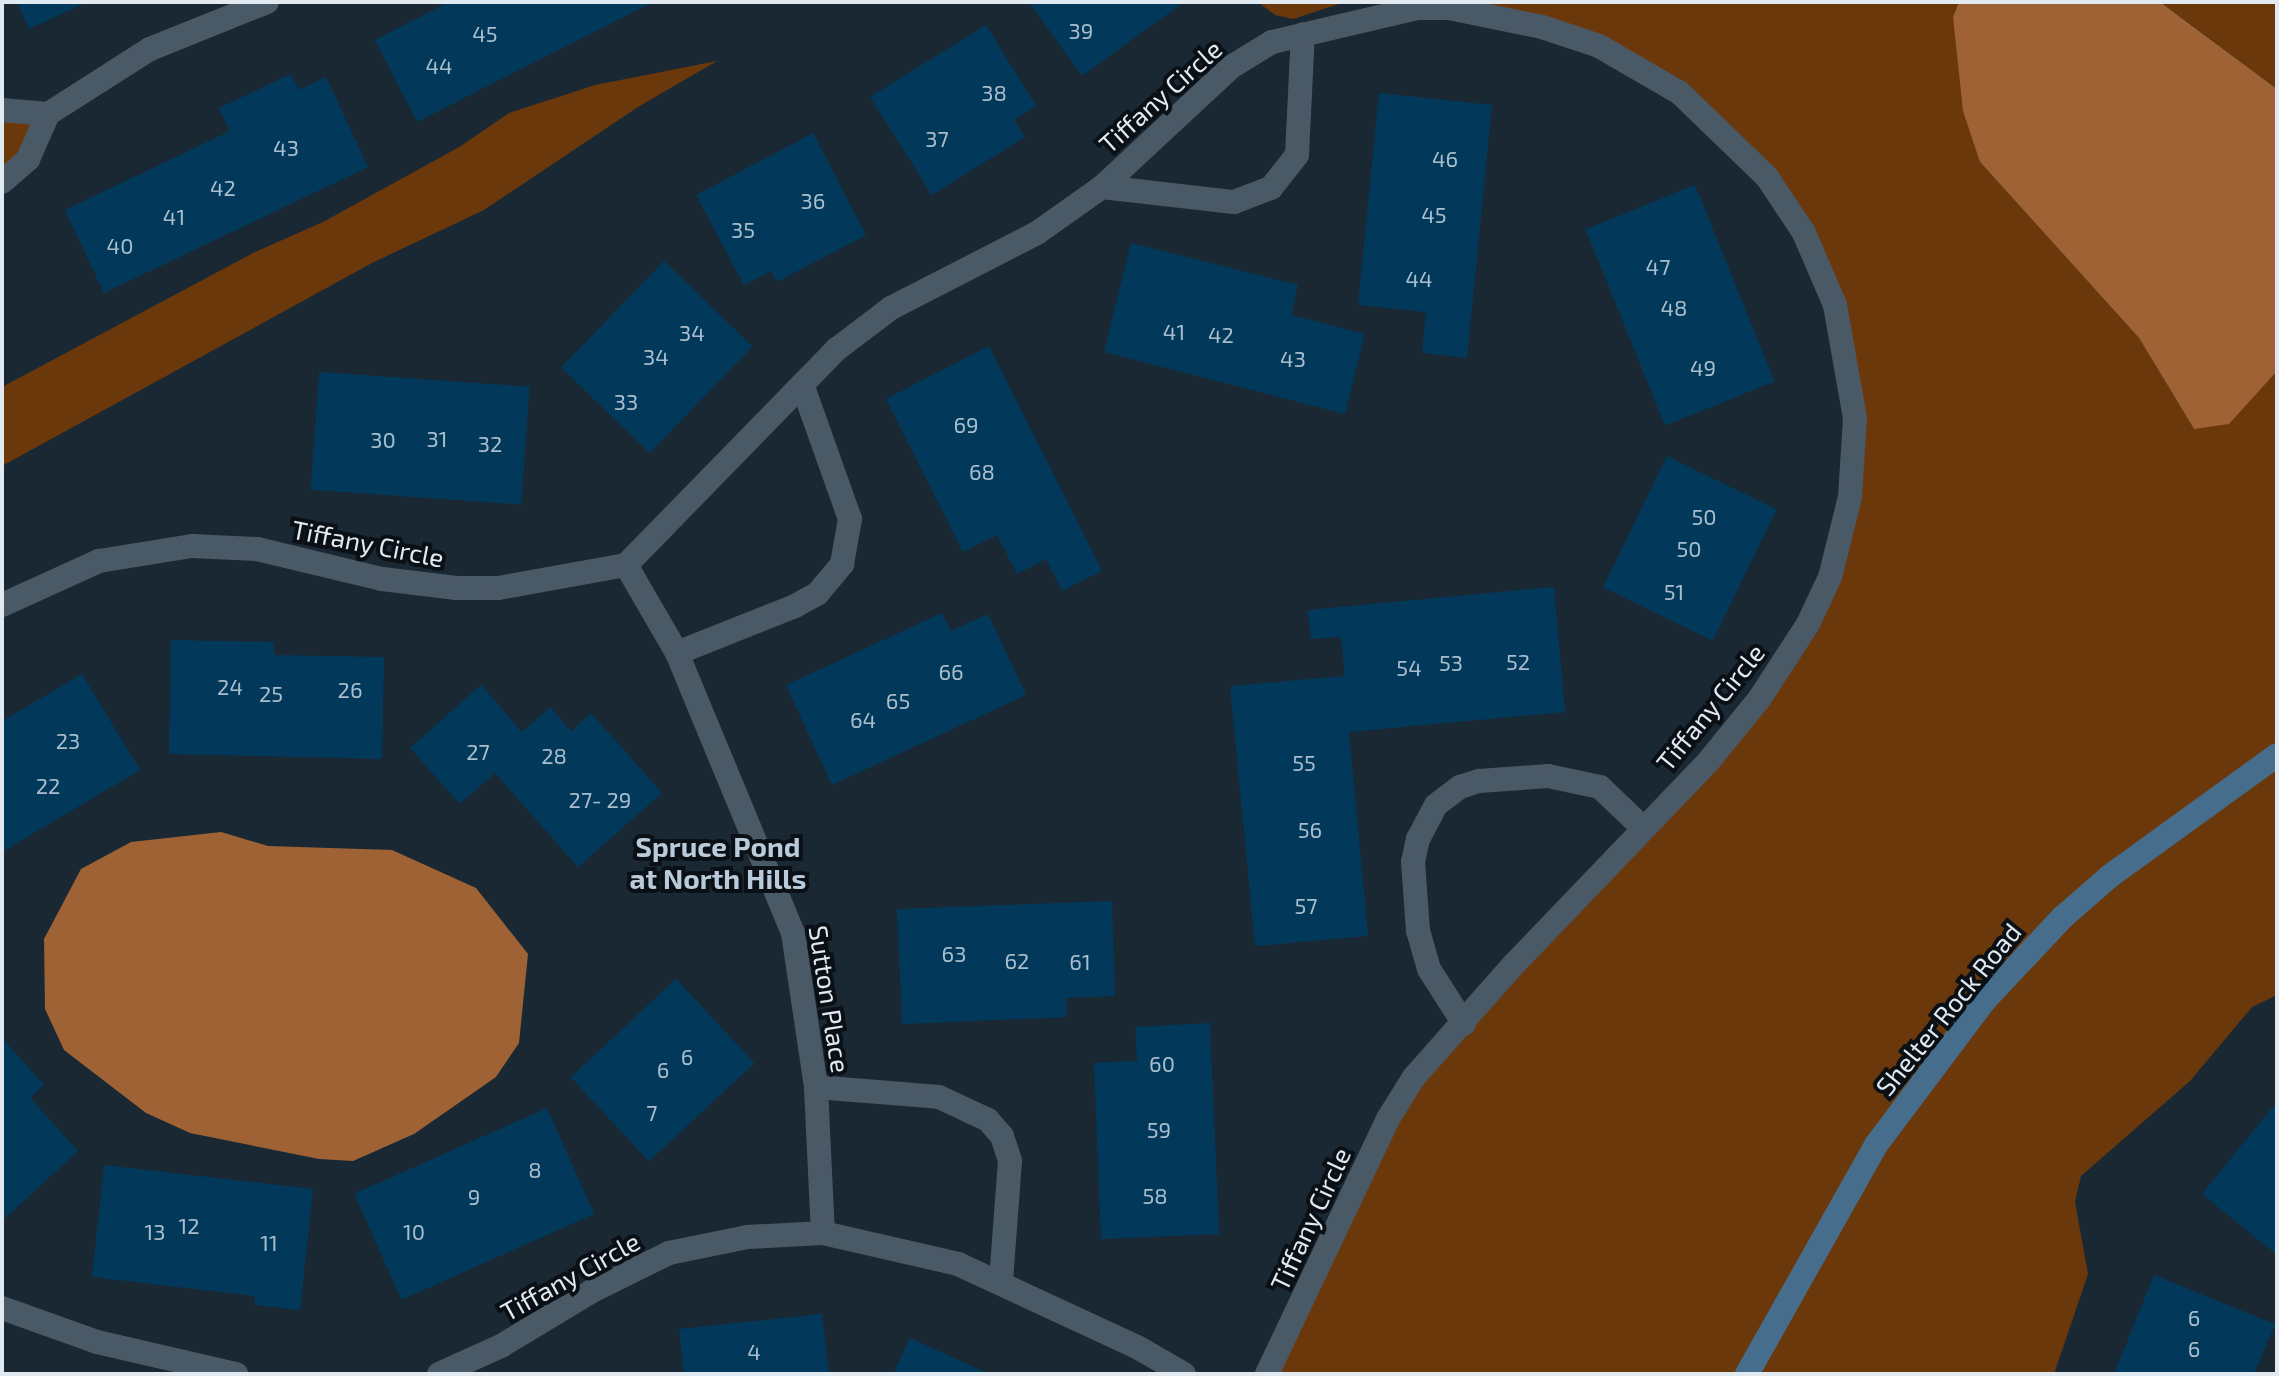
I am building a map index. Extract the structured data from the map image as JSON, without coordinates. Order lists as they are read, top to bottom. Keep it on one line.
{"streets":{"main road":["Shelter Rock Road"],"street":["Tiffany Circle","Sutton Place"]},"crossings":[["Tiffany Circle","Sutton Place"]],"districts":["Spruce Pond at North Hills"],"house_numbers":["39","45","44","38","37","43","46","42","36","45","41","35","40","47","44","48","41","34","42","34","43","49","33","69","31","30","32","68","50","50","51","52","53","54","66","24","26","25","65","64","23","27","28","55","22","27- 29","56","57","63","62","61","6","60","6","7","59","8","58","9","12","13","10","11","6","6","4"]}
